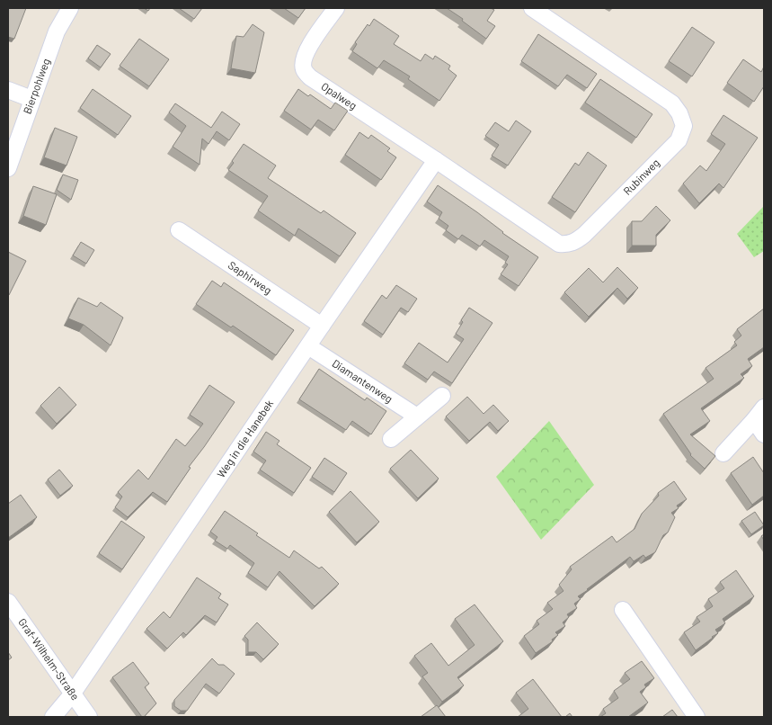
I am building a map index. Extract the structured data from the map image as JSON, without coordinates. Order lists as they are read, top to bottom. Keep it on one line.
{"streets":{"street":["Bierpohlweg","Opalweg","Rubinweg","Saphirweg","Diamantenweg","Weg in die Hanebek","Graf-Wilhelm-Straße"]},"crossings":[["Opalweg","Rubinweg"],["Opalweg","Weg in die Hanebek"],["Rubinweg","Weg in die Hanebek"],["Saphirweg","Weg in die Hanebek"],["Diamantenweg","Weg in die Hanebek"],["Weg in die Hanebek","Graf-Wilhelm-Straße"]]}
